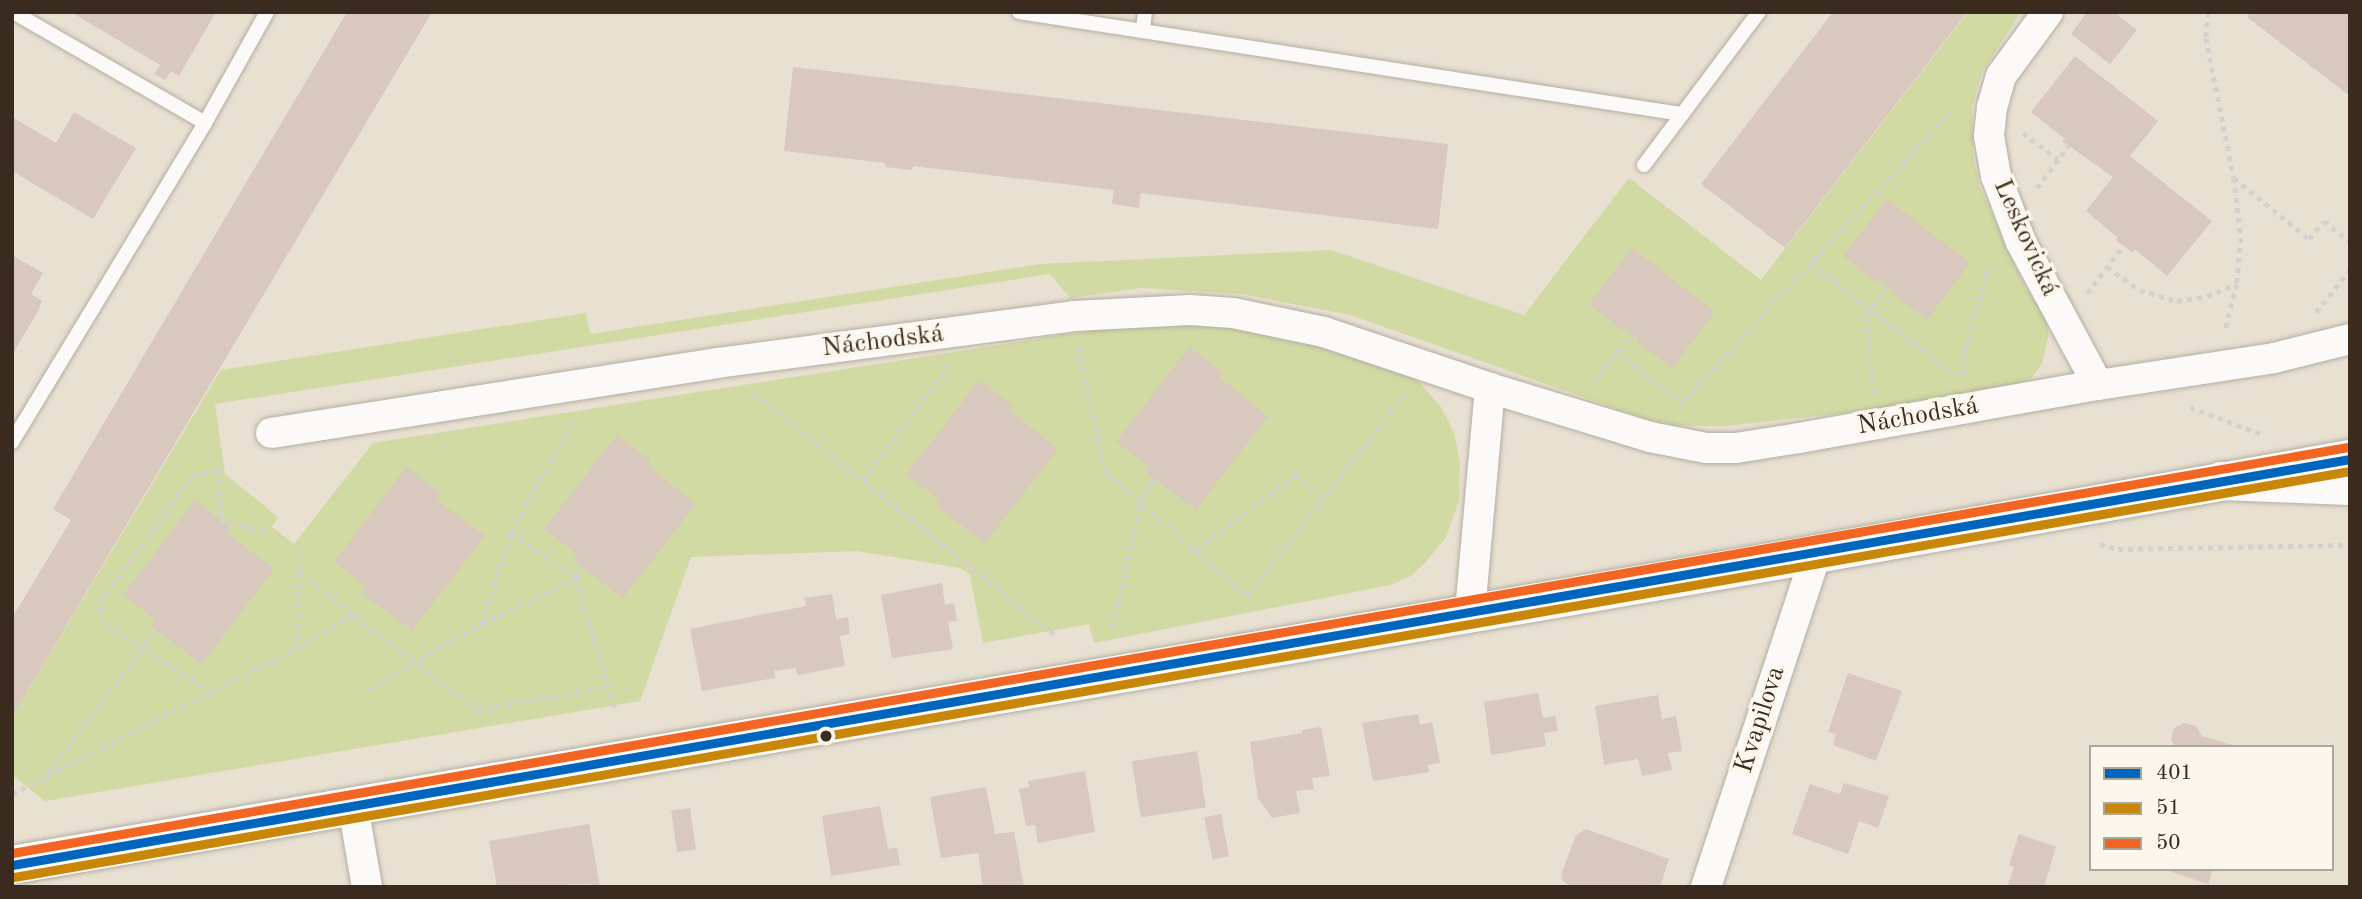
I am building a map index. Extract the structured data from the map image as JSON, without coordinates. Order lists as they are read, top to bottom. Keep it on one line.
{"streets":{"street":["Leskovická","Náchodská","Kvapilova"]},"crossings":[["Leskovická","Náchodská"]],"lines":["transit line 50","transit line 401","transit line 51"],"legend":["401","51","50"]}
